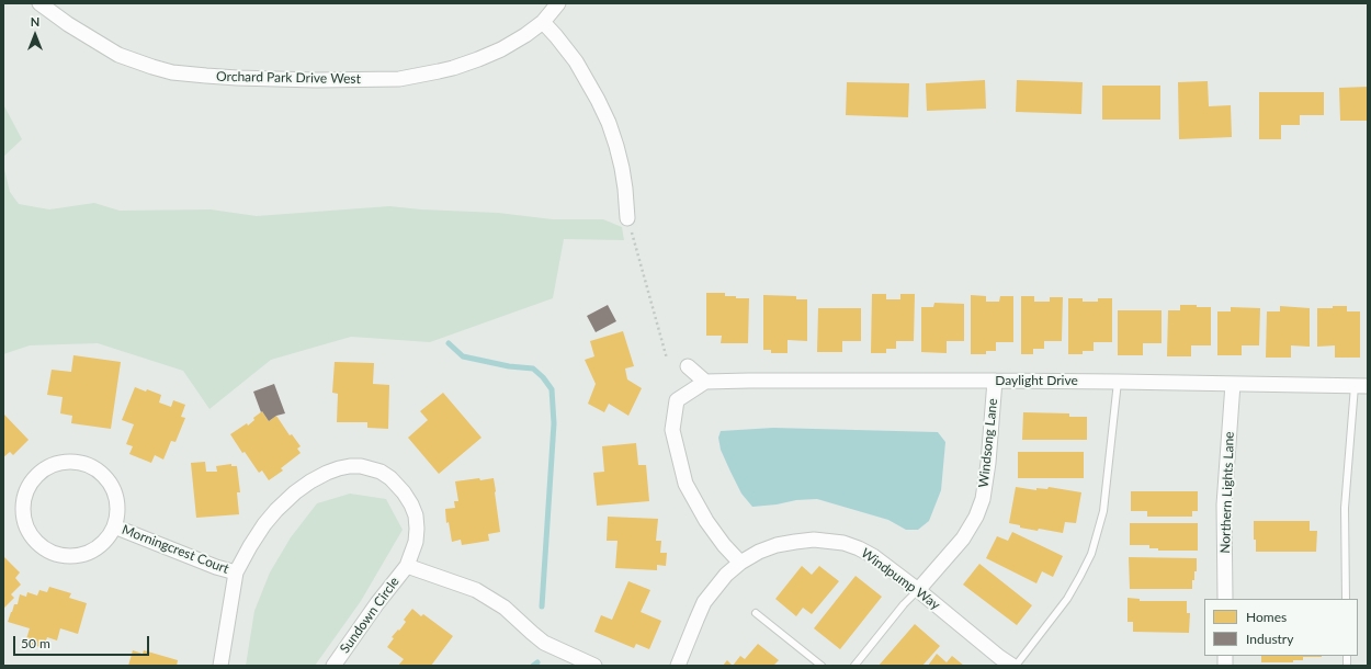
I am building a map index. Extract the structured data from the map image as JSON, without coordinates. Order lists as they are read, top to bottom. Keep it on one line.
{"streets":{"street":["Orchard Park Drive West","Daylight Drive","Windsong Lane","Northern Lights Lane","Morningcrest Court","Windpump Way","Sundown Circle"]},"crossings":[["Daylight Drive","Windsong Lane"],["Daylight Drive","Northern Lights Lane"],["Windsong Lane","Windpump Way"],["Morningcrest Court","Sundown Circle"]],"legend":["Homes","Industry"],"scale_bar":"50 m","north":"top"}
